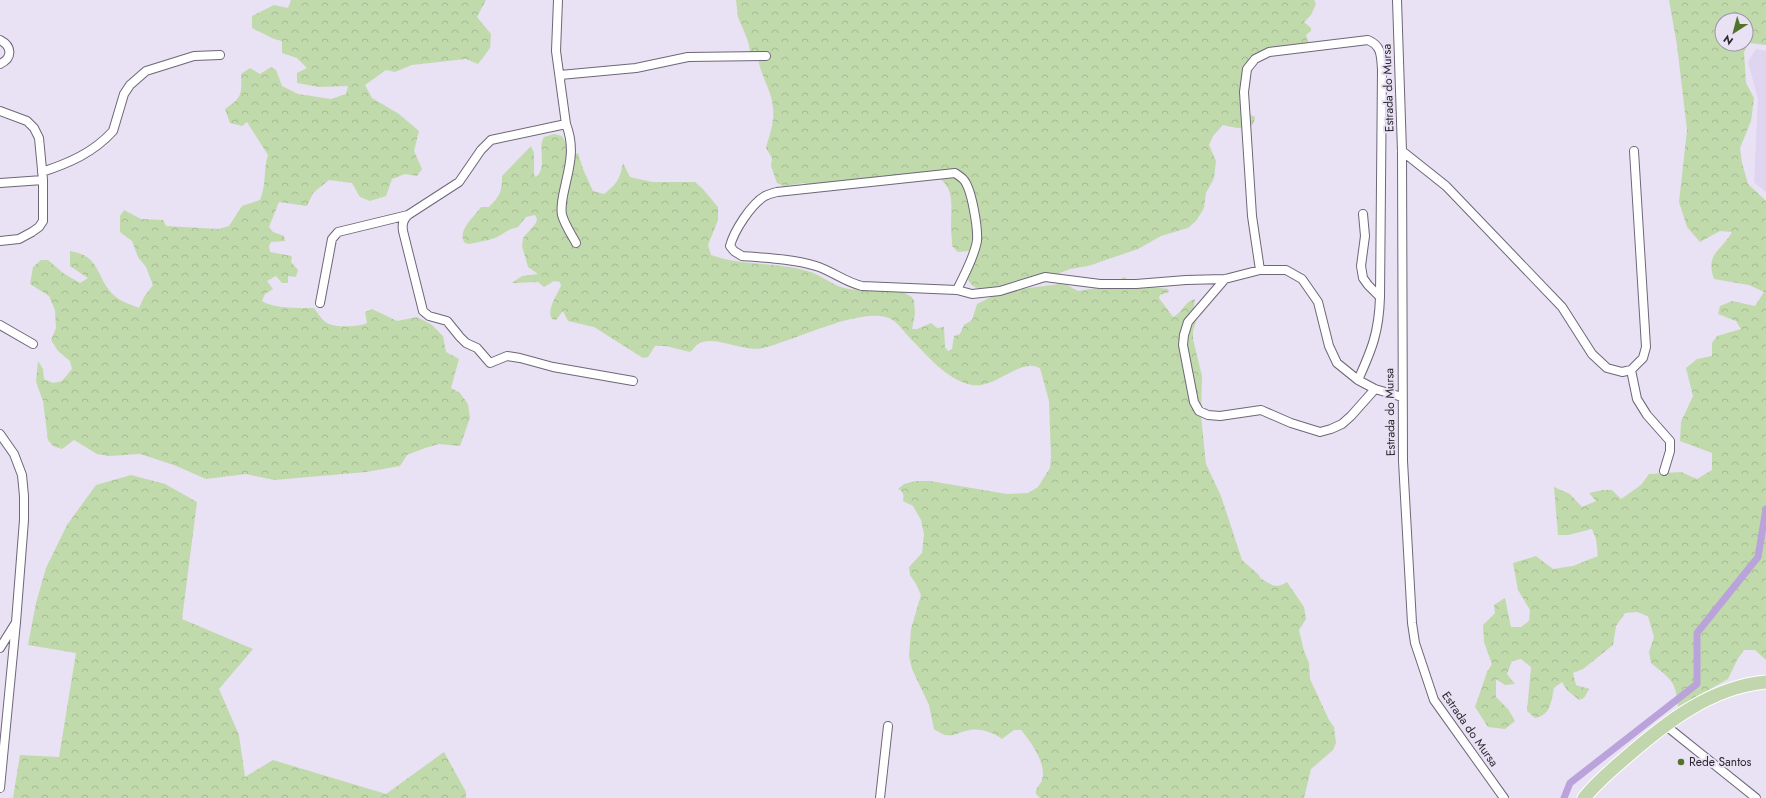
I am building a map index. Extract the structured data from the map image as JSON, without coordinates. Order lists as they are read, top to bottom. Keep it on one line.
{"streets":{"street":["Estrada do Mursa"]},"places":["Rede Santos"],"north":"bottom left"}
